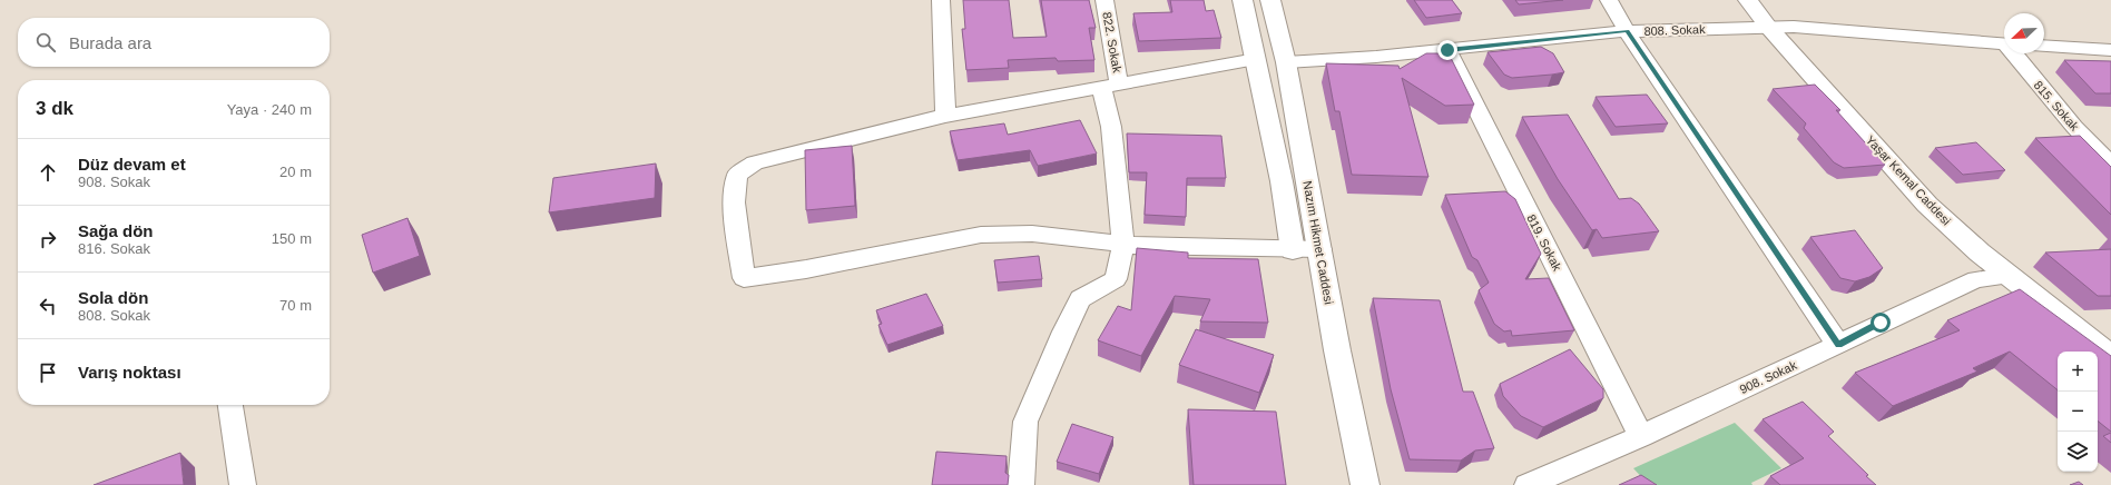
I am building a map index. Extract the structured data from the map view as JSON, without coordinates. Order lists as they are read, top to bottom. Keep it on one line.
{"streets":{"street":["808. Sokak","822. Sokak","815. Sokak","Yaşar Kemal Caddesi","Nazım Hikmet Caddesi","819. Sokak","908. Sokak"]},"crossings":[["808. Sokak","Yaşar Kemal Caddesi"],["808. Sokak","Nazım Hikmet Caddesi"],["808. Sokak","819. Sokak"],["Yaşar Kemal Caddesi","908. Sokak"],["819. Sokak","908. Sokak"]],"north":"bottom left","page":{"search":"Burada ara","heading":["3 dk","Yaya · 240 m"],"list":[["Düz devam et","908. Sokak","20 m"],["Sağa dön","816. Sokak","150 m"],["Sola dön","808. Sokak","70 m"],"Varış noktası"],"map_buttons":["+","−"]}}
